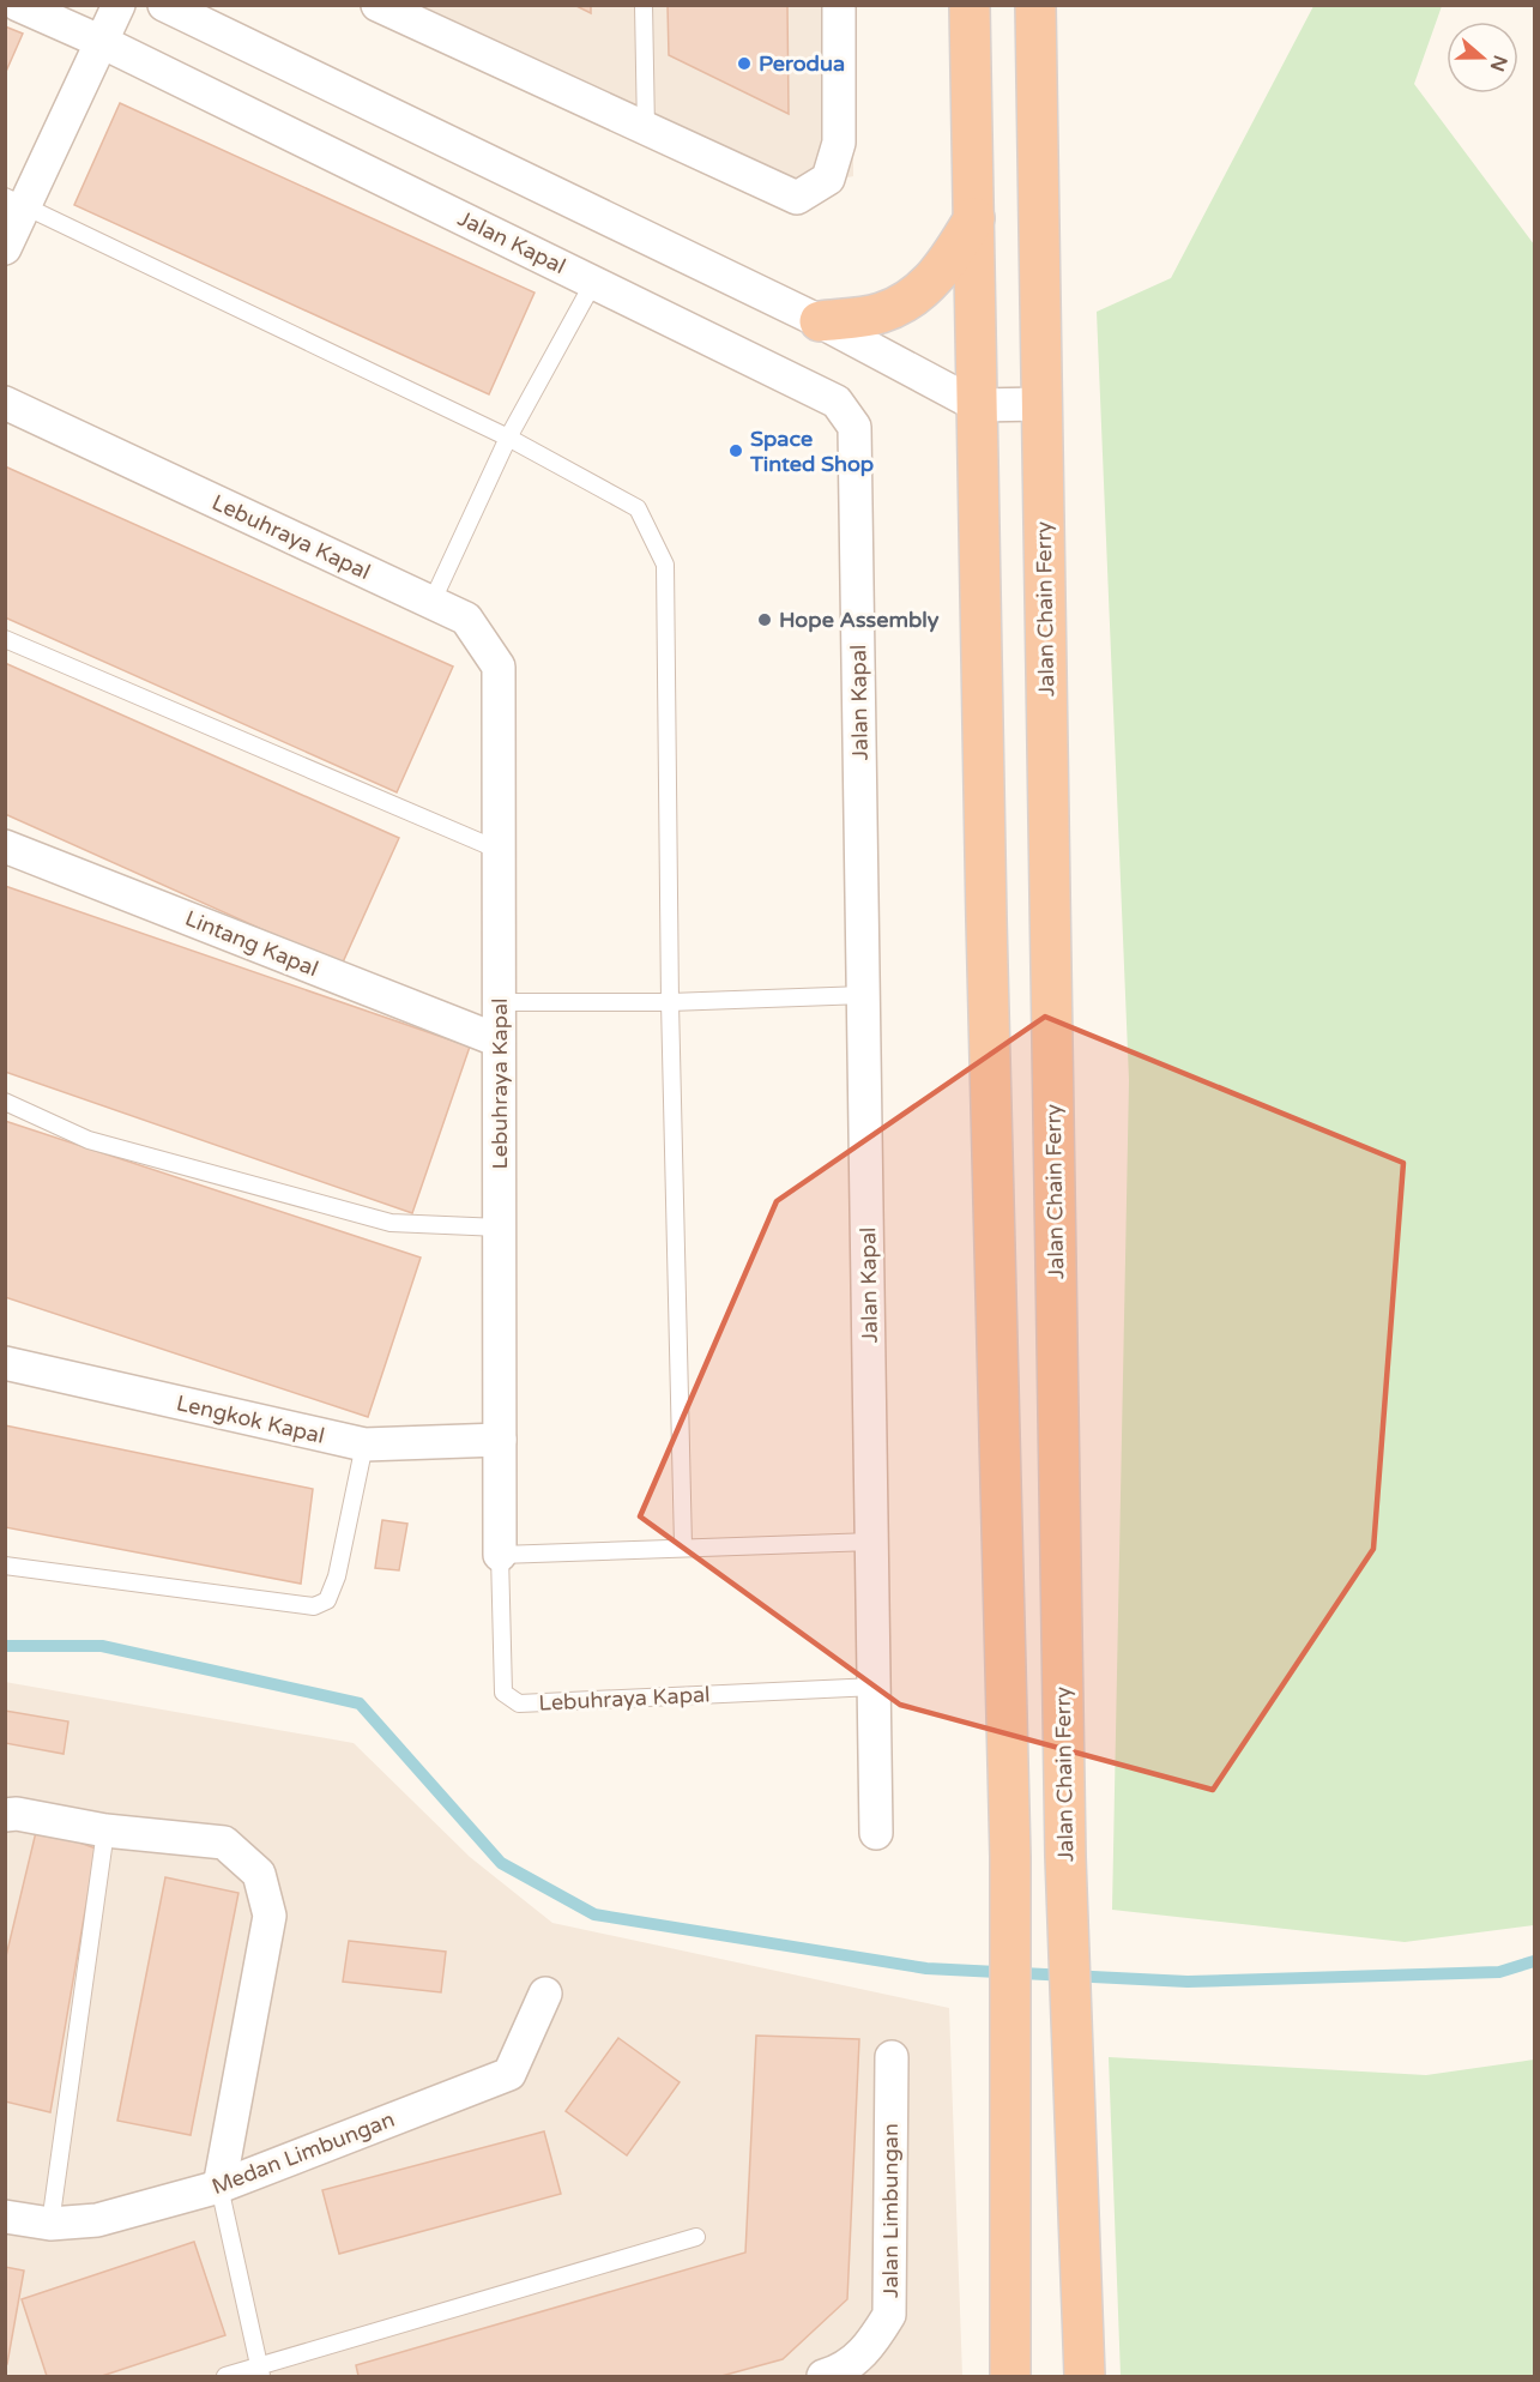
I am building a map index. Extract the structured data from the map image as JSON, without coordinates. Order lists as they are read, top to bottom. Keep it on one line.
{"streets":{"highway":["Jalan Chain Ferry"],"street":["Jalan Kapal","Lebuhraya Kapal","Lintang Kapal","Lengkok Kapal","Medan Limbungan","Jalan Limbungan"]},"crossings":[["Jalan Kapal","Lebuhraya Kapal"],["Lebuhraya Kapal","Lintang Kapal"],["Lebuhraya Kapal","Lengkok Kapal"]],"places":["Perodua","Space Tinted Shop","Hope Assembly"],"north":"right"}
